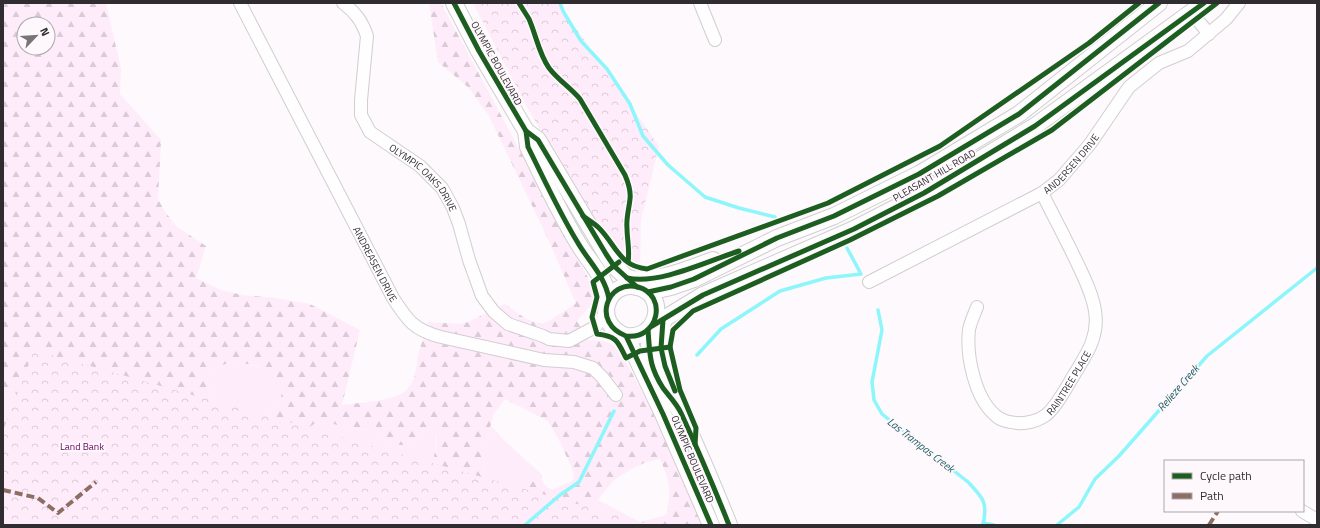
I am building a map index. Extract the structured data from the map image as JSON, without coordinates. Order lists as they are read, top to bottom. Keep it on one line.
{"streets":{"main road":["OLYMPIC BOULEVARD","PLEASANT HILL ROAD"],"street":["ANDERSEN DRIVE","OLYMPIC OAKS DRIVE","ANDREASEN DRIVE","RAINTREE PLACE"]},"crossings":[["OLYMPIC BOULEVARD","PLEASANT HILL ROAD"],["OLYMPIC BOULEVARD","OLYMPIC OAKS DRIVE"],["ANDERSEN DRIVE","RAINTREE PLACE"],["PLEASANT HILL ROAD","OLYMPIC OAKS DRIVE"]],"water":["Relieze Creek","Las Trampas Creek"],"parks":["Land Bank"],"legend":["Cycle path","Path"],"north":"top right"}
